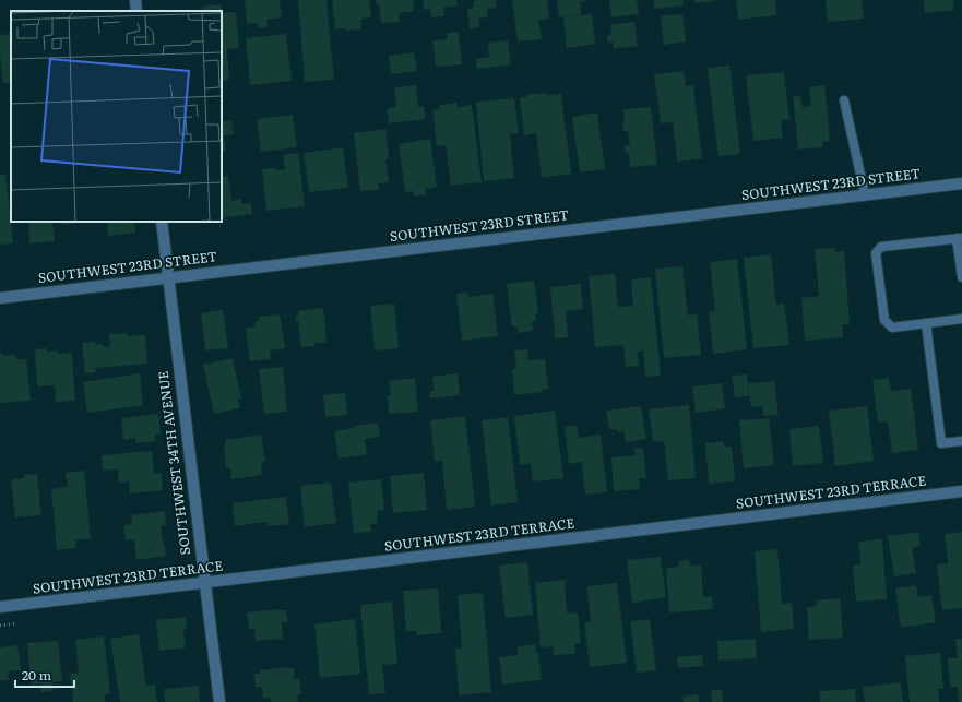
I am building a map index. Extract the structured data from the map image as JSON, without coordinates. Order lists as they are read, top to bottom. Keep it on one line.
{"streets":{"street":["SOUTHWEST 23RD STREET","SOUTHWEST 34TH AVENUE","SOUTHWEST 23RD TERRACE"]},"crossings":[["SOUTHWEST 23RD STREET","SOUTHWEST 34TH AVENUE"],["SOUTHWEST 34TH AVENUE","SOUTHWEST 23RD TERRACE"]],"scale_bar":"20 m"}
